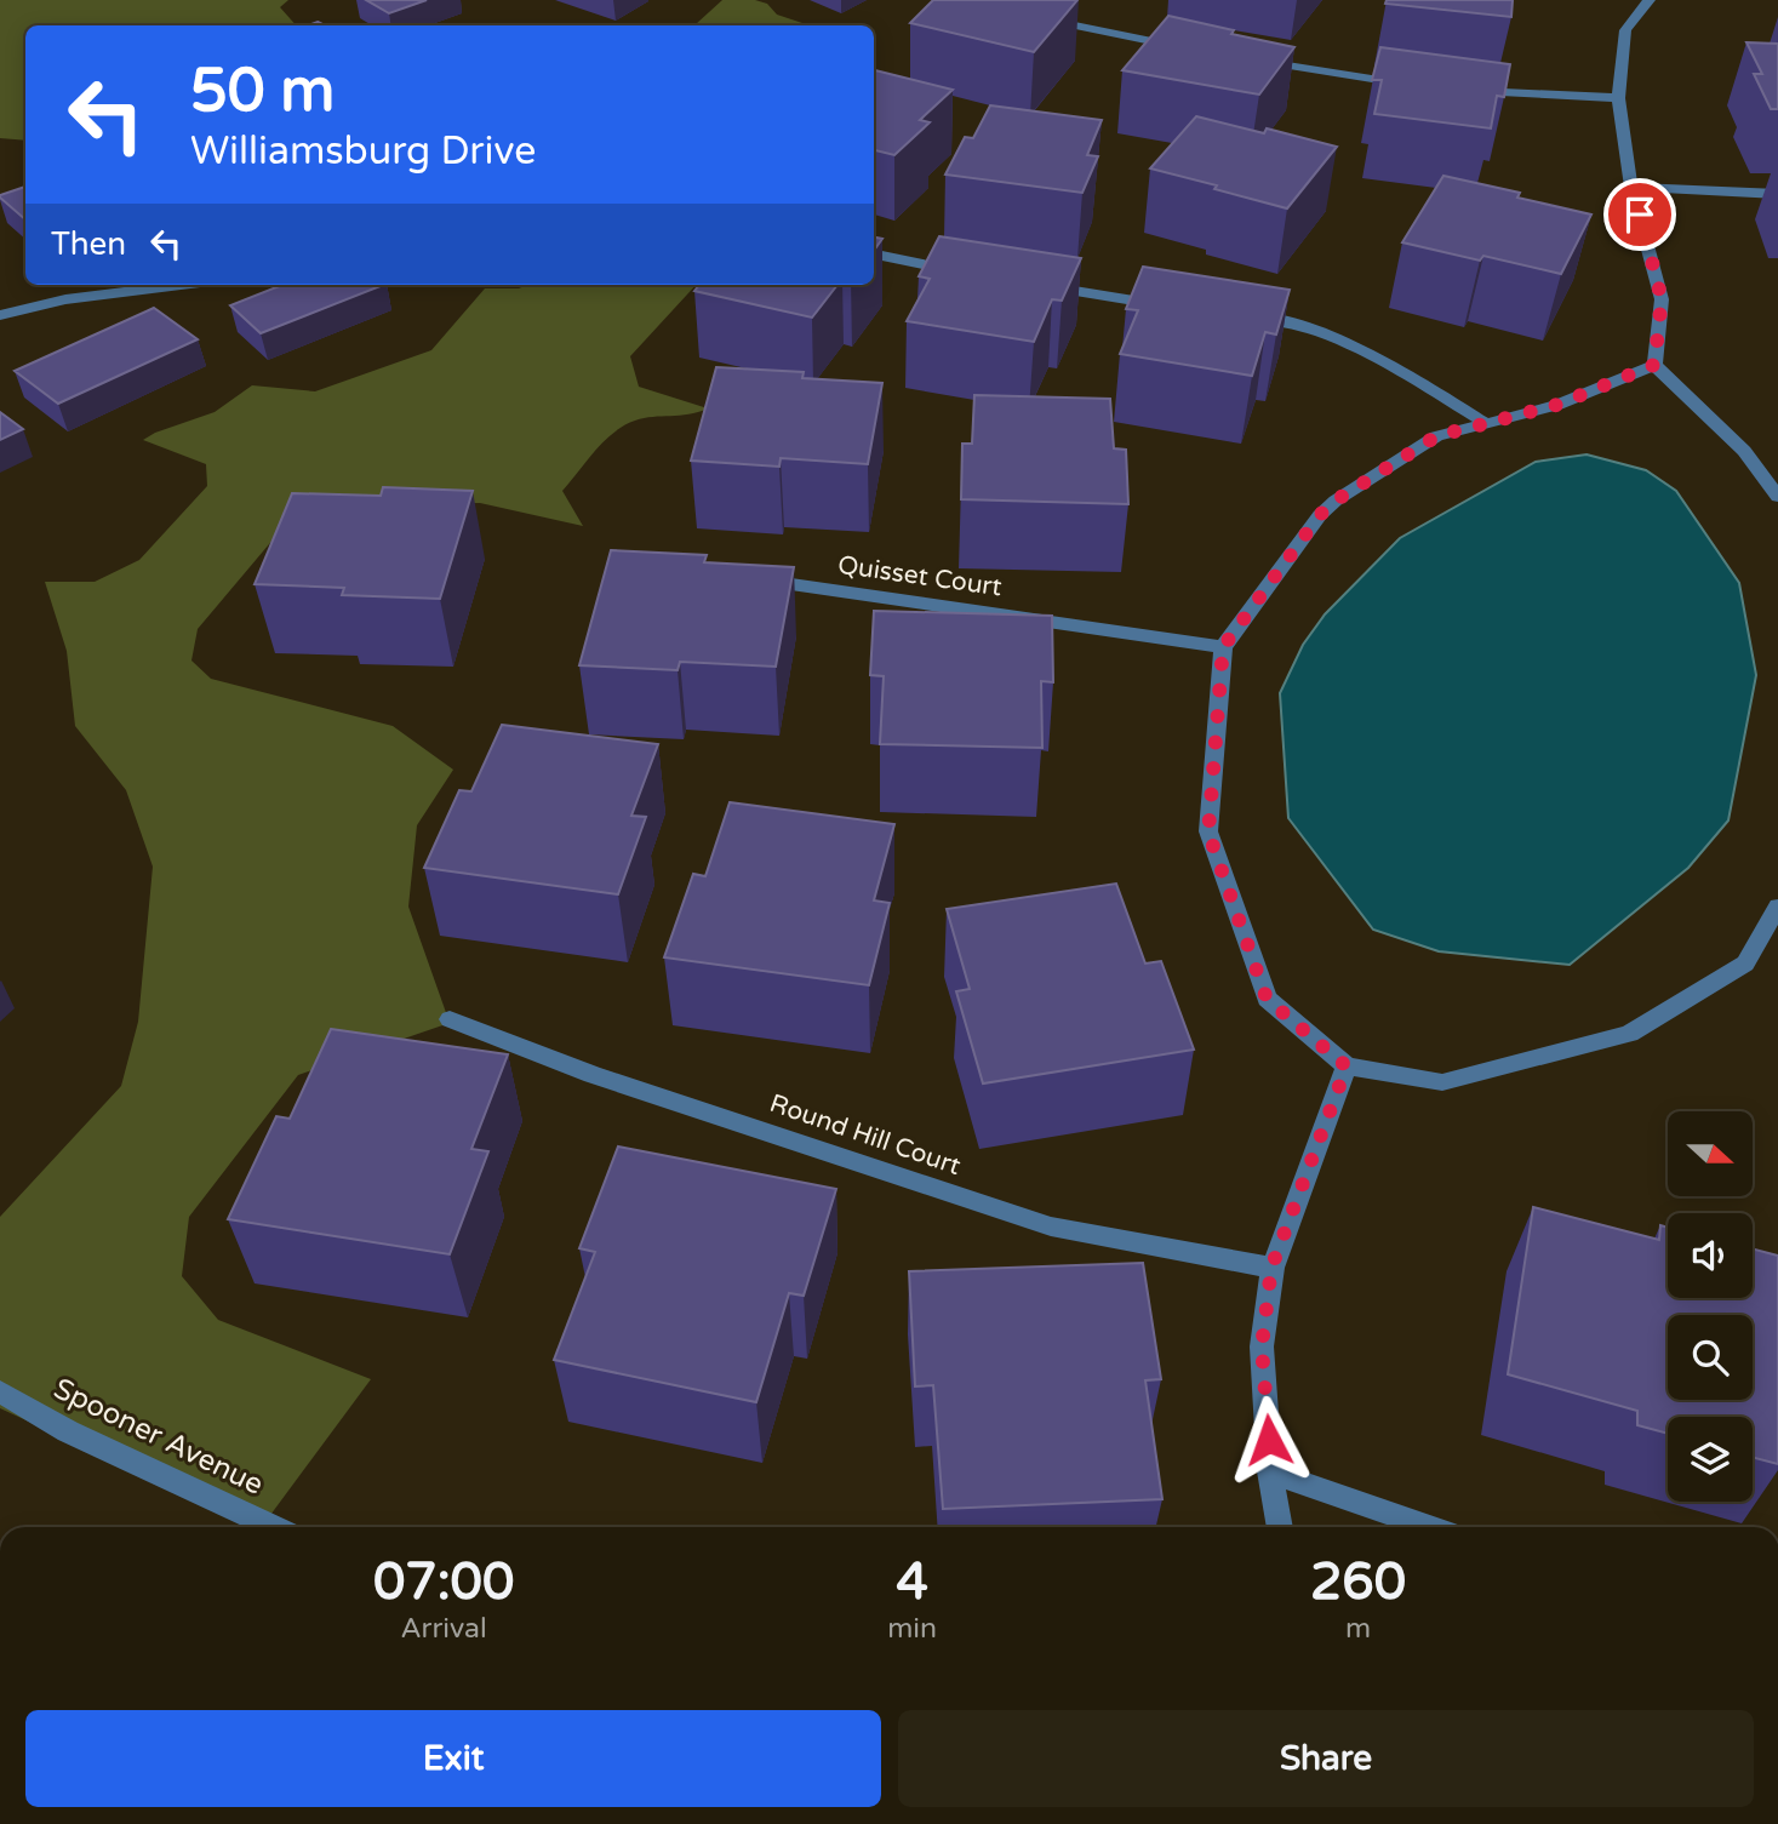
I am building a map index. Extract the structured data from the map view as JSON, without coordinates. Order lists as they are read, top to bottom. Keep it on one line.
{"streets":{"street":["Quisset Court","Round Hill Court","Spooner Avenue"]},"north":"right","page":{"turn":["50 m","Williamsburg Drive"],"then":"Then","eta":["07:00","Arrival","4","min","260","m"],"buttons":["Exit","Share"]}}
